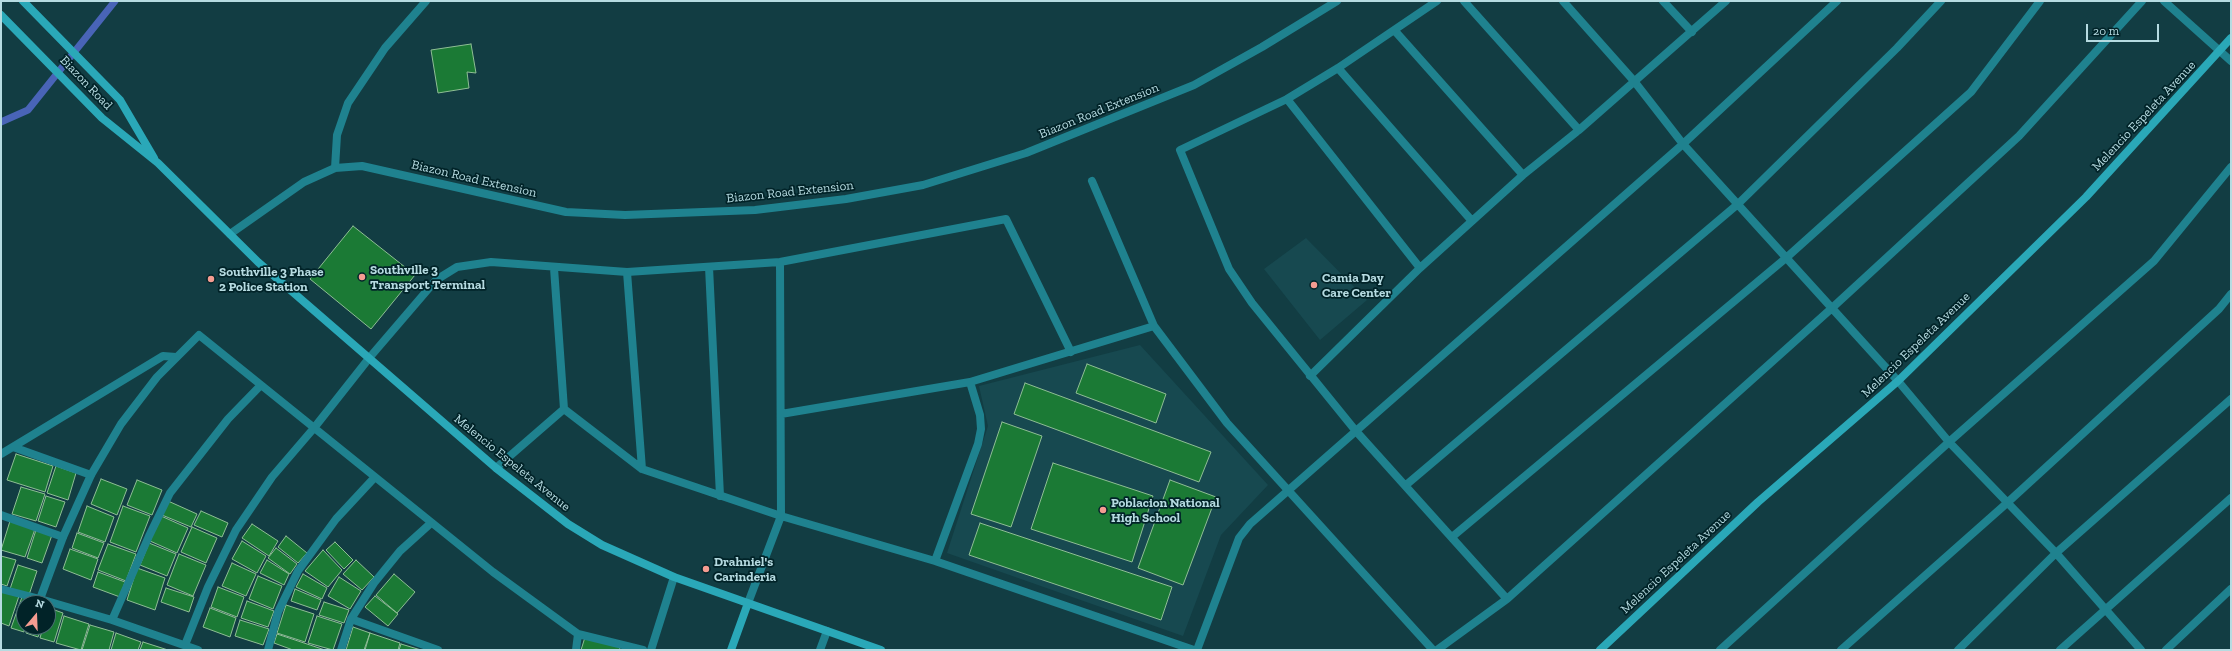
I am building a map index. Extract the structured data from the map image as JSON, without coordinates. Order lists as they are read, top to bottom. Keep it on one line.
{"streets":{"street":["Biazon Road","Biazon Road Extension","Melencio Espeleta Avenue"]},"crossings":[["Biazon Road","Biazon Road Extension"],["Biazon Road","Melencio Espeleta Avenue"]],"places":["Southville 3 Transport Terminal","Southville 3 Phase 2 Police Station","Camia Day Care Center","Poblacion National High School","Drahniel's Carinderia"],"scale_bar":"20 m","north":"top"}
